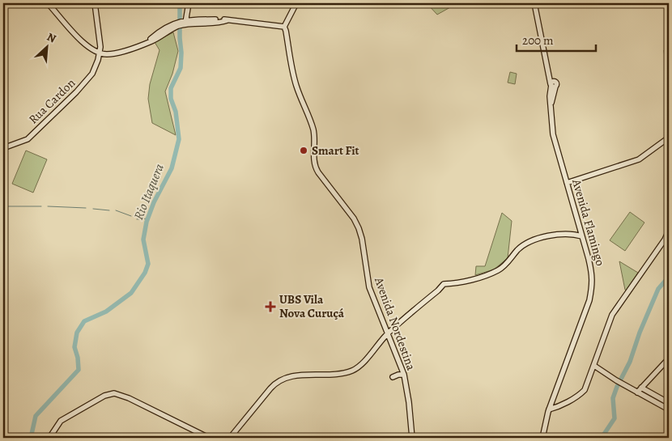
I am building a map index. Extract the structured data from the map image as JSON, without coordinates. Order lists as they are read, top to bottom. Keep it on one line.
{"streets":{"street":["Rua Cardon","Avenida Flamingo","Avenida Nordestina"]},"water":["Rio Itaquera"],"places":{"other":["Smart Fit"],"health":["UBS Vila Nova Curuçá"]},"scale_bar":"200 m","north":"top right"}
